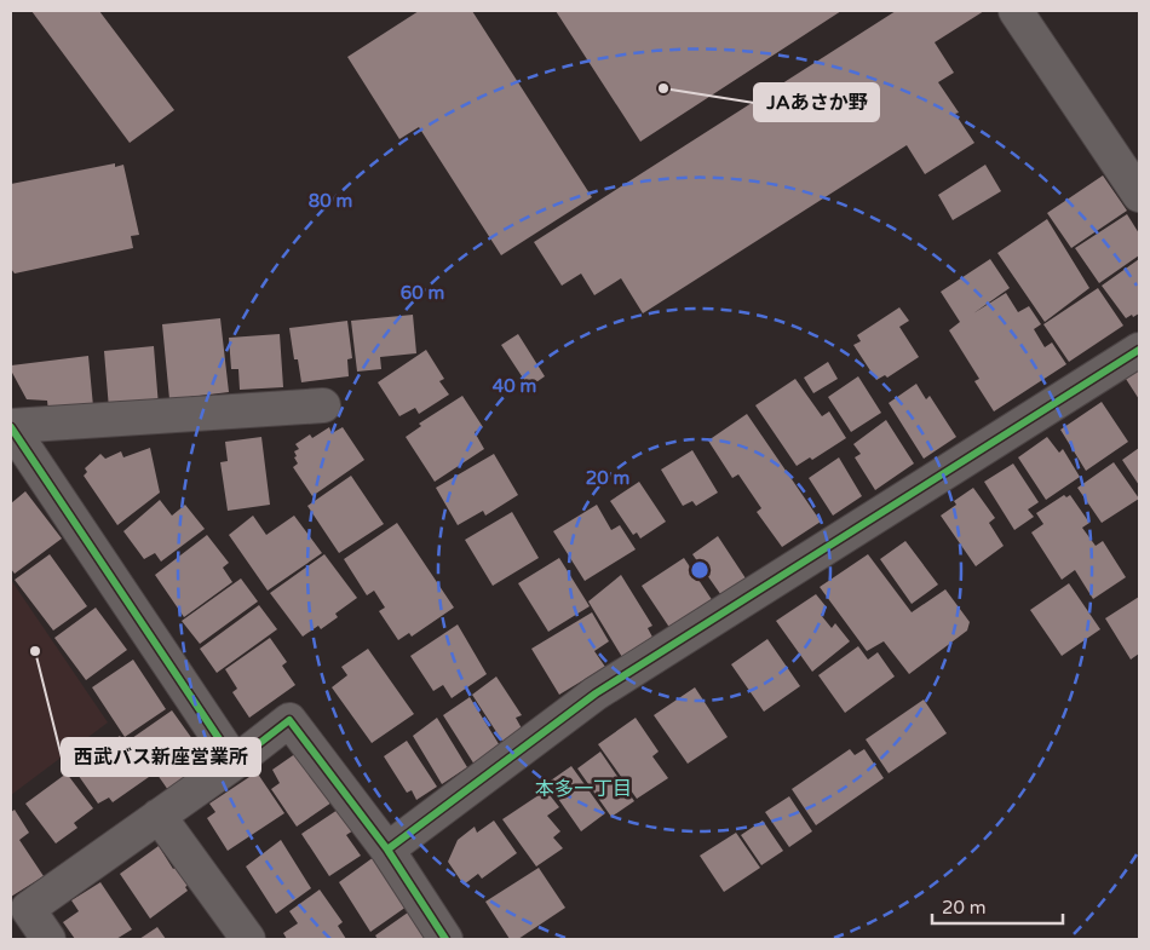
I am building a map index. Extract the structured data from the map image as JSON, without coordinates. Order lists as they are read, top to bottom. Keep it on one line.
{"districts":["本多一丁目"],"places":["JAあさか野","西武バス新座営業所"],"scale_bar":"20 m","rings":["80 m","60 m","40 m","20 m"]}
